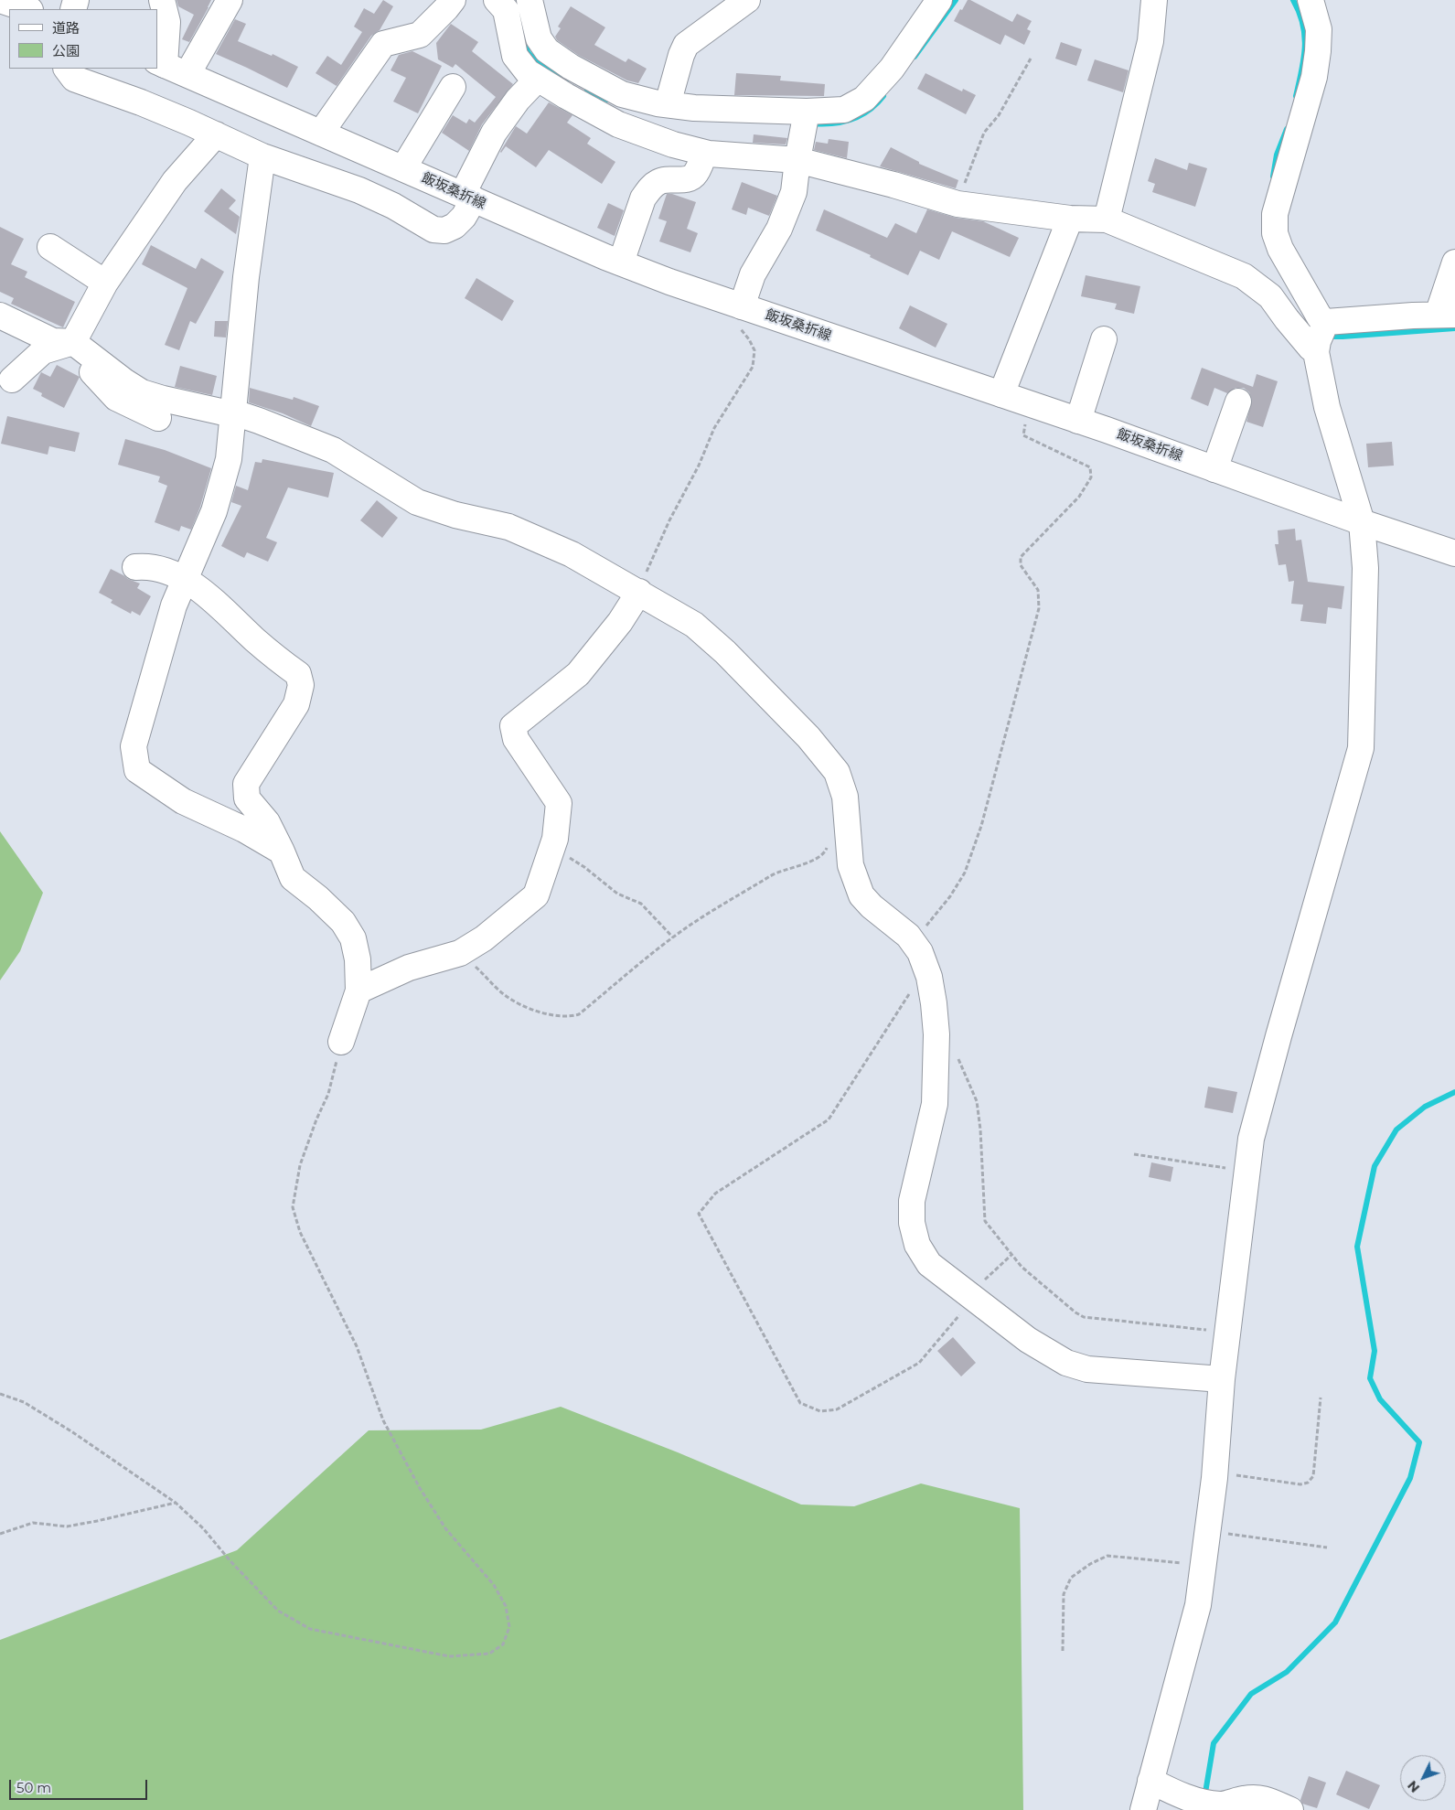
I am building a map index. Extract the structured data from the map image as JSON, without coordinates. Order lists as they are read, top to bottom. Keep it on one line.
{"streets":{"street":["飯坂桑折線"]},"legend":["道路","公園"],"scale_bar":"50 m","north":"bottom left"}
